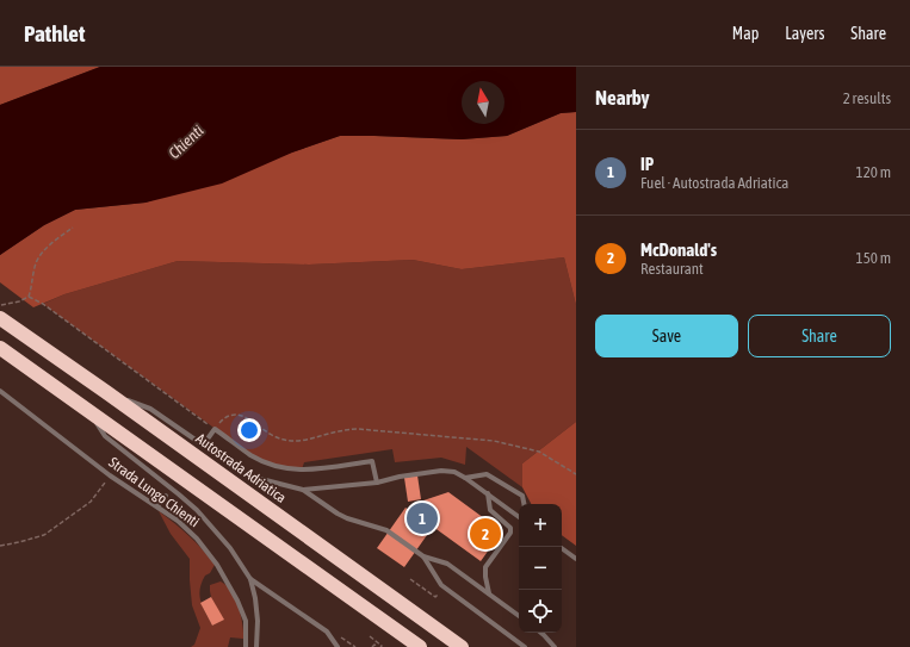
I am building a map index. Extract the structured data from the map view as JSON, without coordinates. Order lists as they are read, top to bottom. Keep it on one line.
{"streets":{"highway":["Autostrada Adriatica"],"lane":["Strada Lungo Chienti"]},"water":["Chienti"],"north":"top","page":{"header":"Pathlet","nav":["Map","Layers","Share"],"heading":["Nearby","2 results"],"list":[{"mark":"1","name":"IP","note":"Fuel · Autostrada Adriatica","value":"120 m"},{"mark":"2","name":"McDonald's","note":"Restaurant","value":"150 m"}],"buttons":["Save","Share"],"pins":["1","2"],"map_buttons":["+","−"]}}
